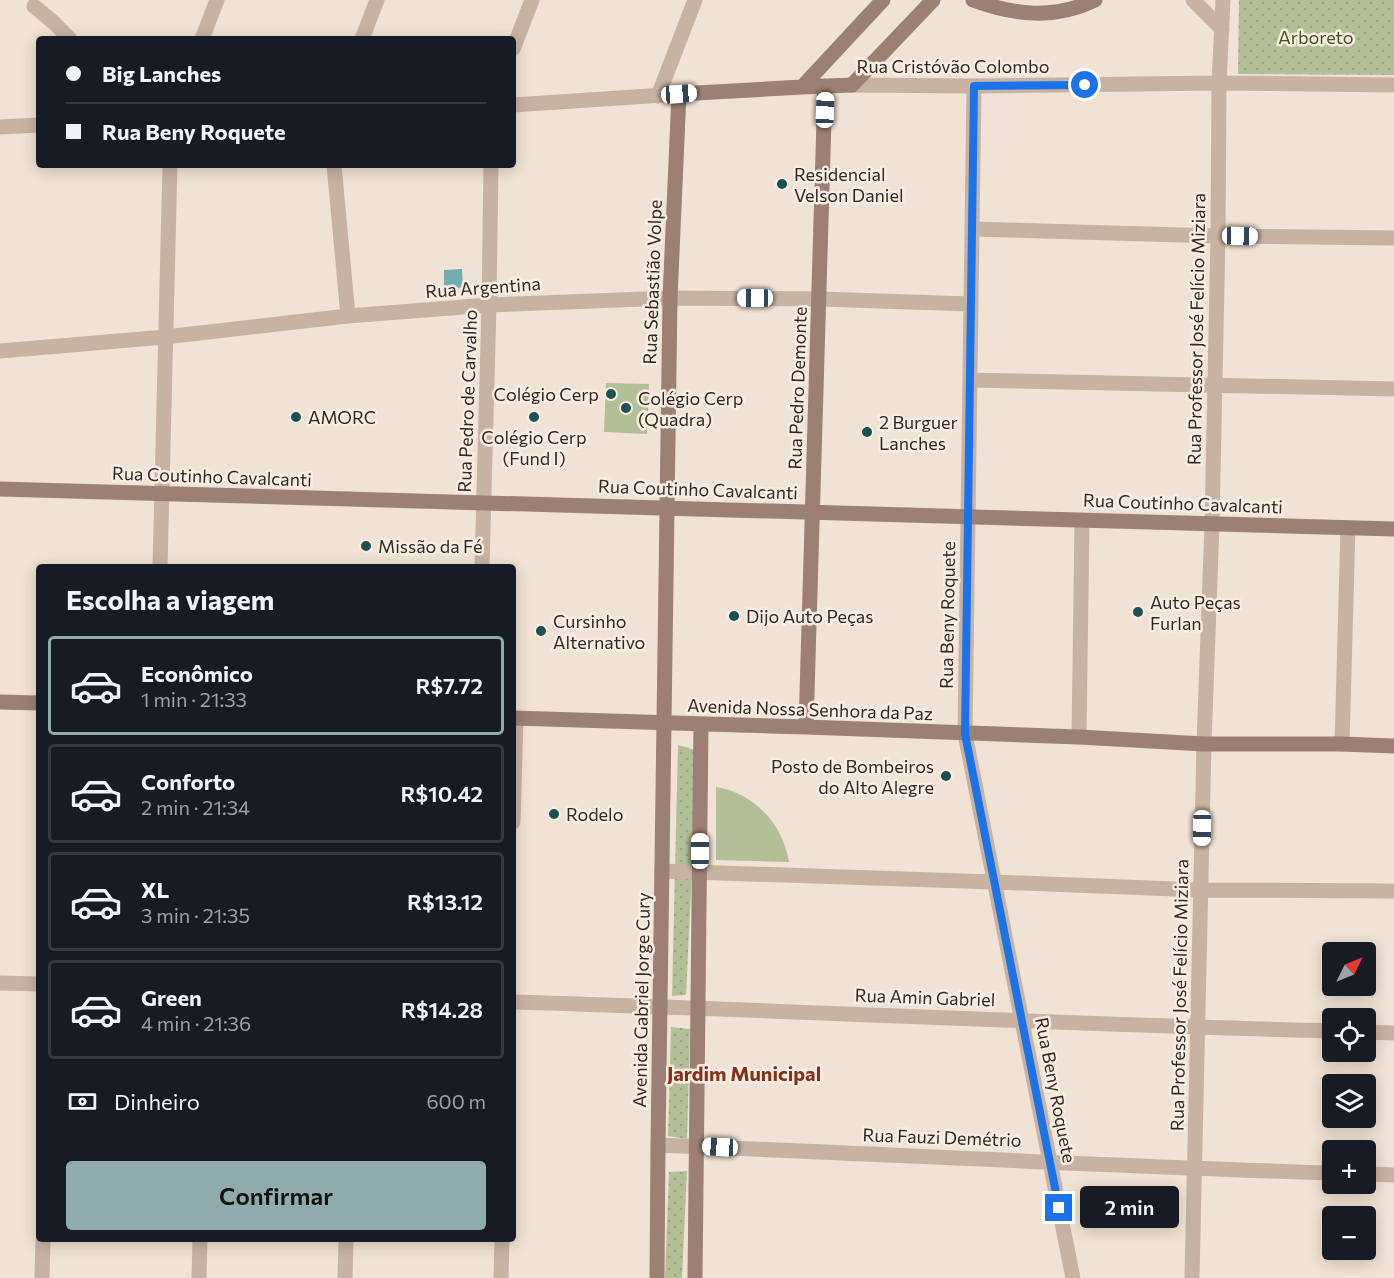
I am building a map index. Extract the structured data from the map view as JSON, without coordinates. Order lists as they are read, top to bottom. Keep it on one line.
{"streets":{"main road":["Rua Cristóvão Colombo","Rua Sebastião Volpe","Rua Pedro Demonte","Rua Coutinho Cavalcanti","Avenida Nossa Senhora da Paz","Avenida Gabriel Jorge Cury"],"street":["Rua Argentina","Rua Professor José Felício Miziara","Rua Pedro de Carvalho","Rua Beny Roquete","Rua Amin Gabriel","Rua Fauzi Demétrio"]},"crossings":[["Rua Cristóvão Colombo","Rua Sebastião Volpe"],["Rua Cristóvão Colombo","Rua Professor José Felício Miziara"],["Rua Cristóvão Colombo","Rua Pedro Demonte"],["Rua Cristóvão Colombo","Rua Beny Roquete"],["Rua Sebastião Volpe","Rua Argentina"],["Rua Sebastião Volpe","Rua Coutinho Cavalcanti"],["Rua Sebastião Volpe","Avenida Nossa Senhora da Paz"],["Rua Sebastião Volpe","Avenida Gabriel Jorge Cury"],["Rua Argentina","Rua Pedro Demonte"],["Rua Argentina","Rua Pedro de Carvalho"],["Rua Argentina","Rua Beny Roquete"],["Rua Professor José Felício Miziara","Rua Coutinho Cavalcanti"],["Rua Professor José Felício Miziara","Avenida Nossa Senhora da Paz"],["Rua Professor José Felício Miziara","Rua Amin Gabriel"],["Rua Professor José Felício Miziara","Rua Fauzi Demétrio"],["Rua Pedro Demonte","Rua Coutinho Cavalcanti"],["Rua Pedro Demonte","Avenida Nossa Senhora da Paz"],["Rua Pedro de Carvalho","Rua Coutinho Cavalcanti"],["Rua Coutinho Cavalcanti","Rua Beny Roquete"],["Rua Beny Roquete","Avenida Nossa Senhora da Paz"],["Rua Beny Roquete","Rua Amin Gabriel"],["Rua Beny Roquete","Rua Fauzi Demétrio"],["Avenida Nossa Senhora da Paz","Avenida Gabriel Jorge Cury"],["Rua Amin Gabriel","Avenida Gabriel Jorge Cury"],["Avenida Gabriel Jorge Cury","Rua Fauzi Demétrio"]],"districts":["Jardim Municipal"],"parks":["Arboreto"],"places":["Residencial Velson Daniel","Colégio Cerp","Colégio Cerp (Quadra)","AMORC","Colégio Cerp (Fund I)","2 Burguer Lanches","Missão da Fé","Auto Peças Furlan","Dijo Auto Peças","Cursinho Alternativo","Posto de Bombeiros do Alto Alegre","Rodelo"],"north":"top right","page":{"banner":["Big Lanches","Rua Beny Roquete"],"heading":"Escolha a viagem","list":[{"name":"Econômico","note":"1 min · 21:33","value":"R$7.72"},{"name":"Conforto","note":"2 min · 21:34","value":"R$10.42"},{"name":"XL","note":"3 min · 21:35","value":"R$13.12"},{"name":"Green","note":"4 min · 21:36","value":"R$14.28"}],"map_buttons":["+","−"],"pay":["Dinheiro","600 m"],"buttons":"Confirmar","bubble":"2 min"}}
